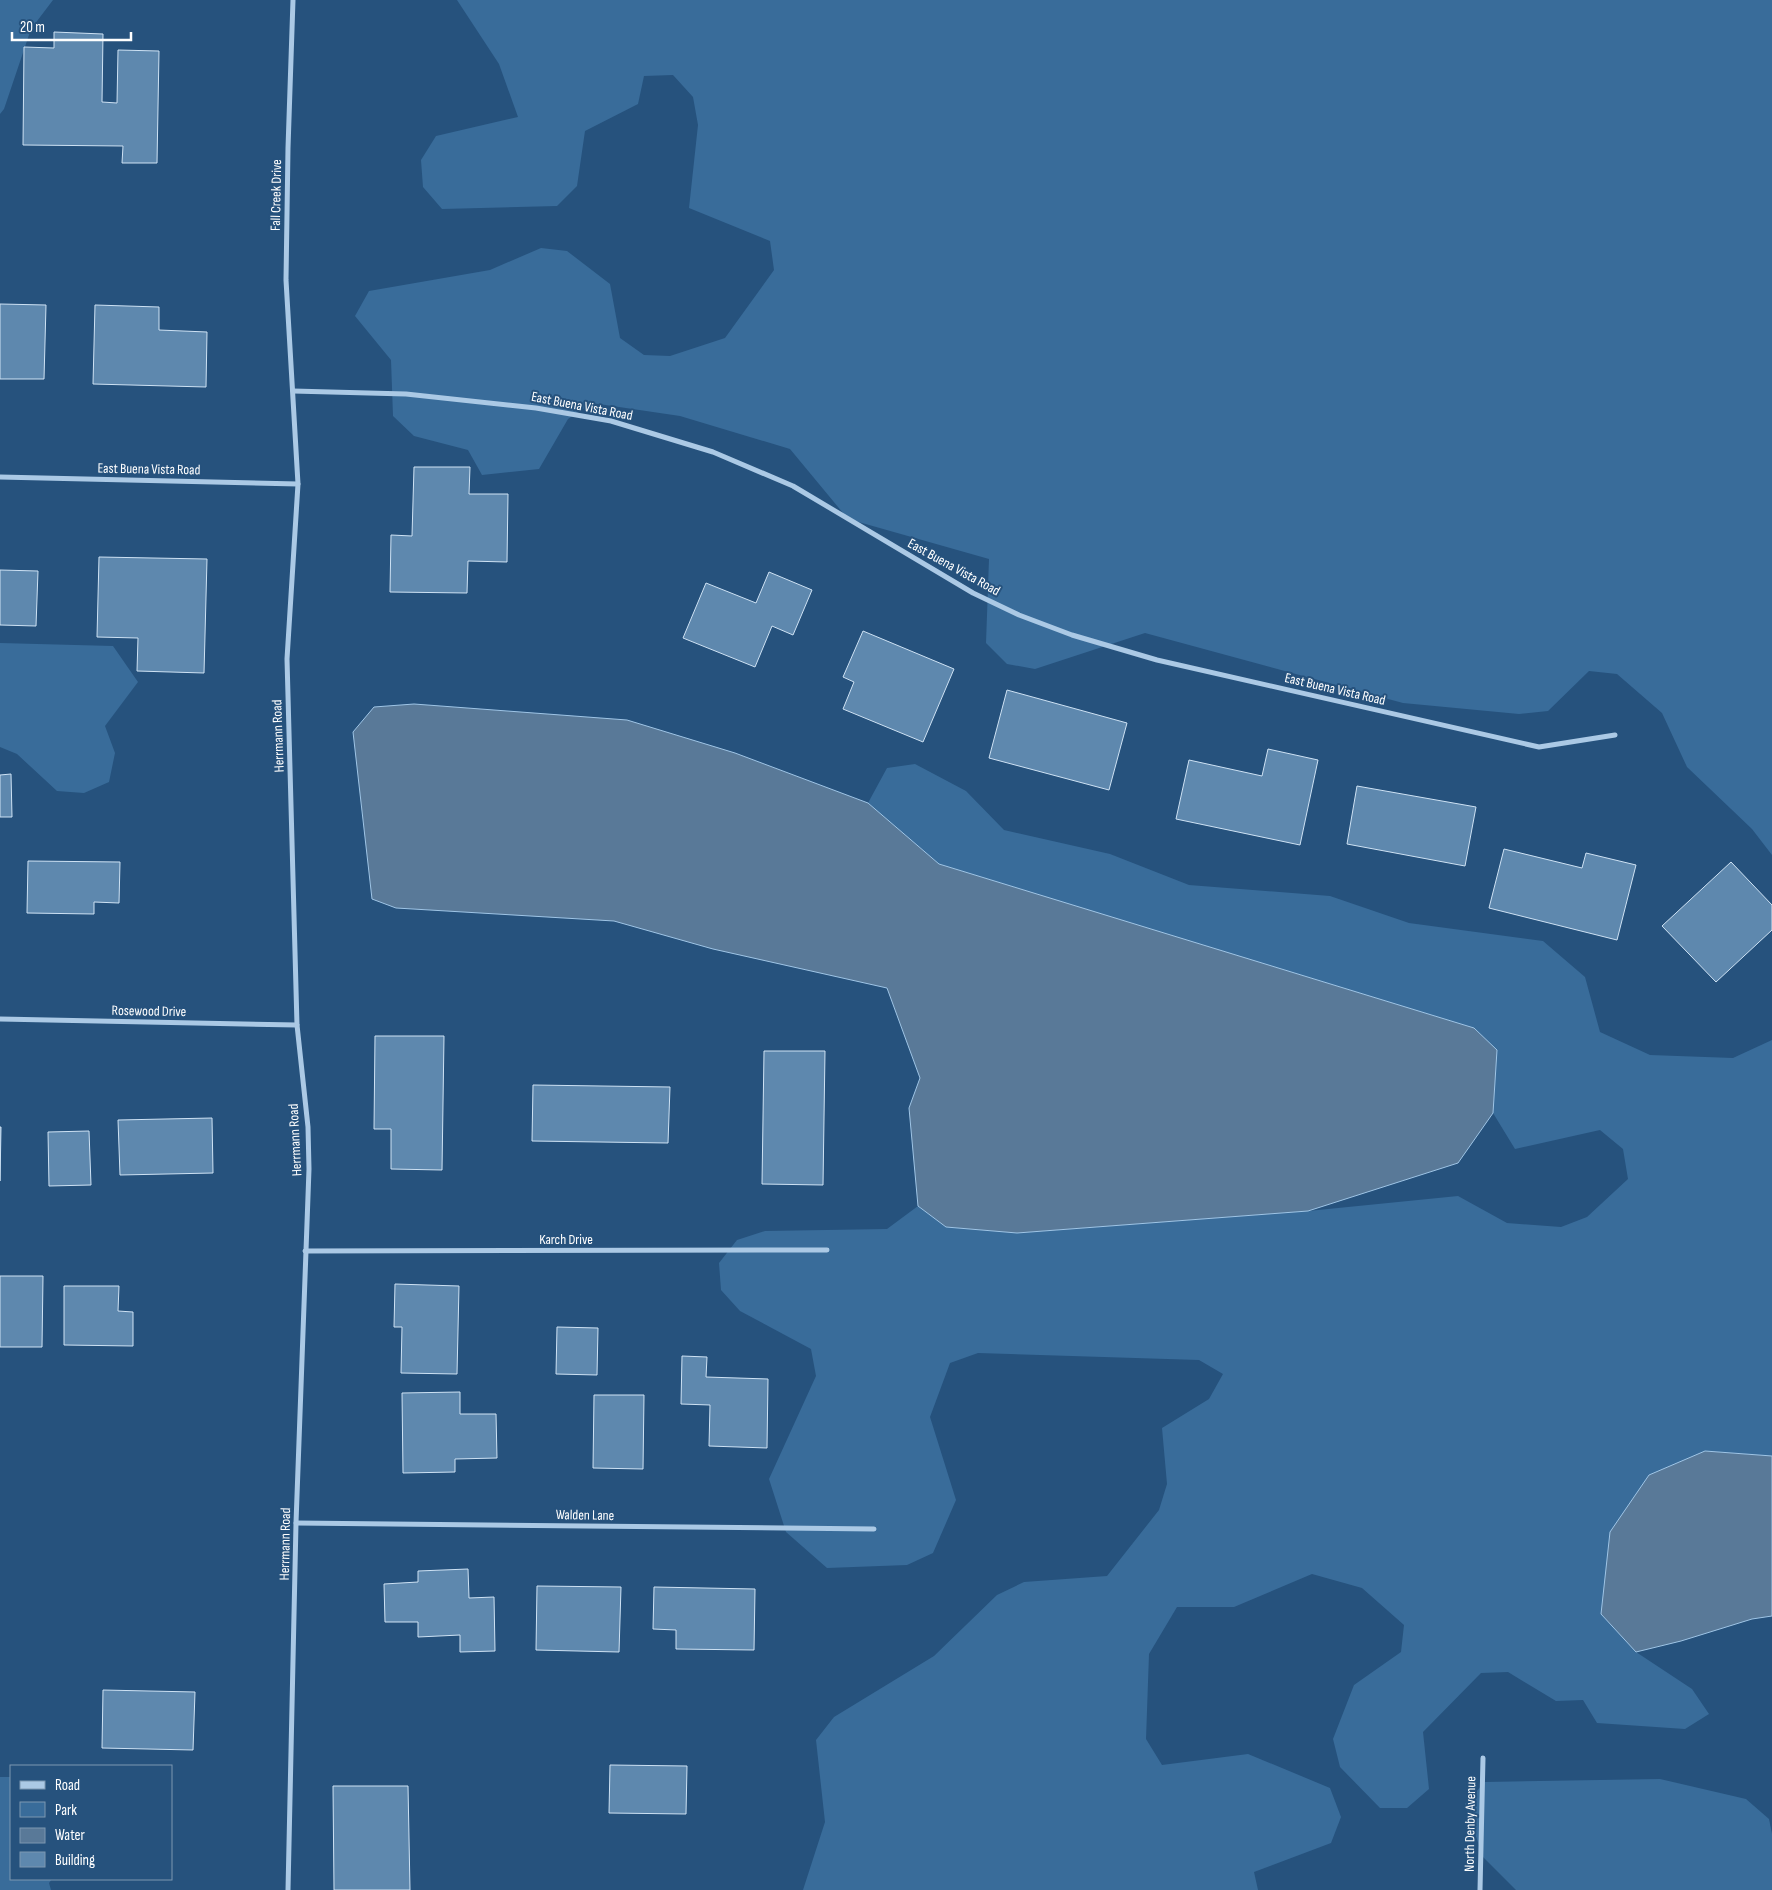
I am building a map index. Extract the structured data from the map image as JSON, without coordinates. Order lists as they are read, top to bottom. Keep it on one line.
{"streets":{"street":["Fall Creek Drive","East Buena Vista Road","Herrmann Road","Rosewood Drive","Karch Drive","Walden Lane","North Denby Avenue"]},"crossings":[["Fall Creek Drive","East Buena Vista Road"],["Fall Creek Drive","Herrmann Road"],["East Buena Vista Road","Herrmann Road"],["Herrmann Road","Rosewood Drive"],["Herrmann Road","Karch Drive"],["Herrmann Road","Walden Lane"]],"legend":["Road","Park","Water","Building"],"scale_bar":"20 m"}
